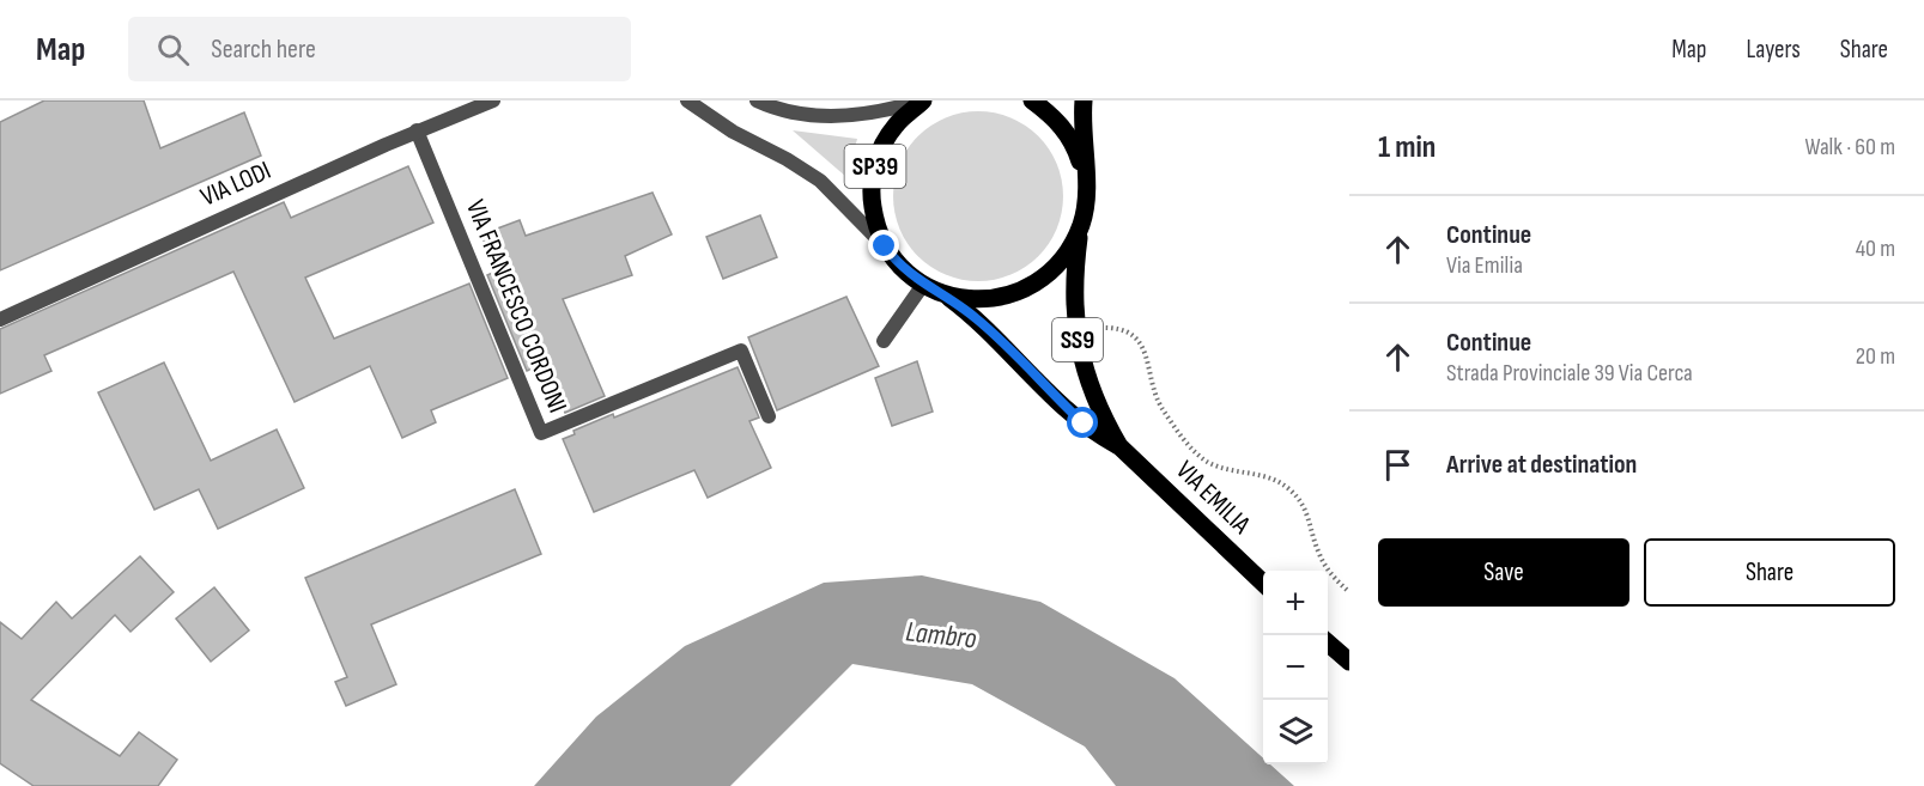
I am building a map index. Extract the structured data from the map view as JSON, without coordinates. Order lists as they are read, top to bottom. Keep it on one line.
{"streets":{"main road":["SP39","SS9","VIA EMILIA"],"street":["VIA LODI","VIA FRANCESCO CORDONI"]},"crossings":[["SP39","VIA EMILIA"],["VIA LODI","VIA FRANCESCO CORDONI"]],"water":["Lambro"],"page":{"header":"Map","search":"Search here","nav":["Map","Layers","Share"],"heading":["1 min","Walk · 60 m"],"list":[["Continue","Via Emilia","40 m"],["Continue","Strada Provinciale 39 Via Cerca","20 m"],"Arrive at destination"],"buttons":["Save","Share"],"map_buttons":["+","−"]}}
